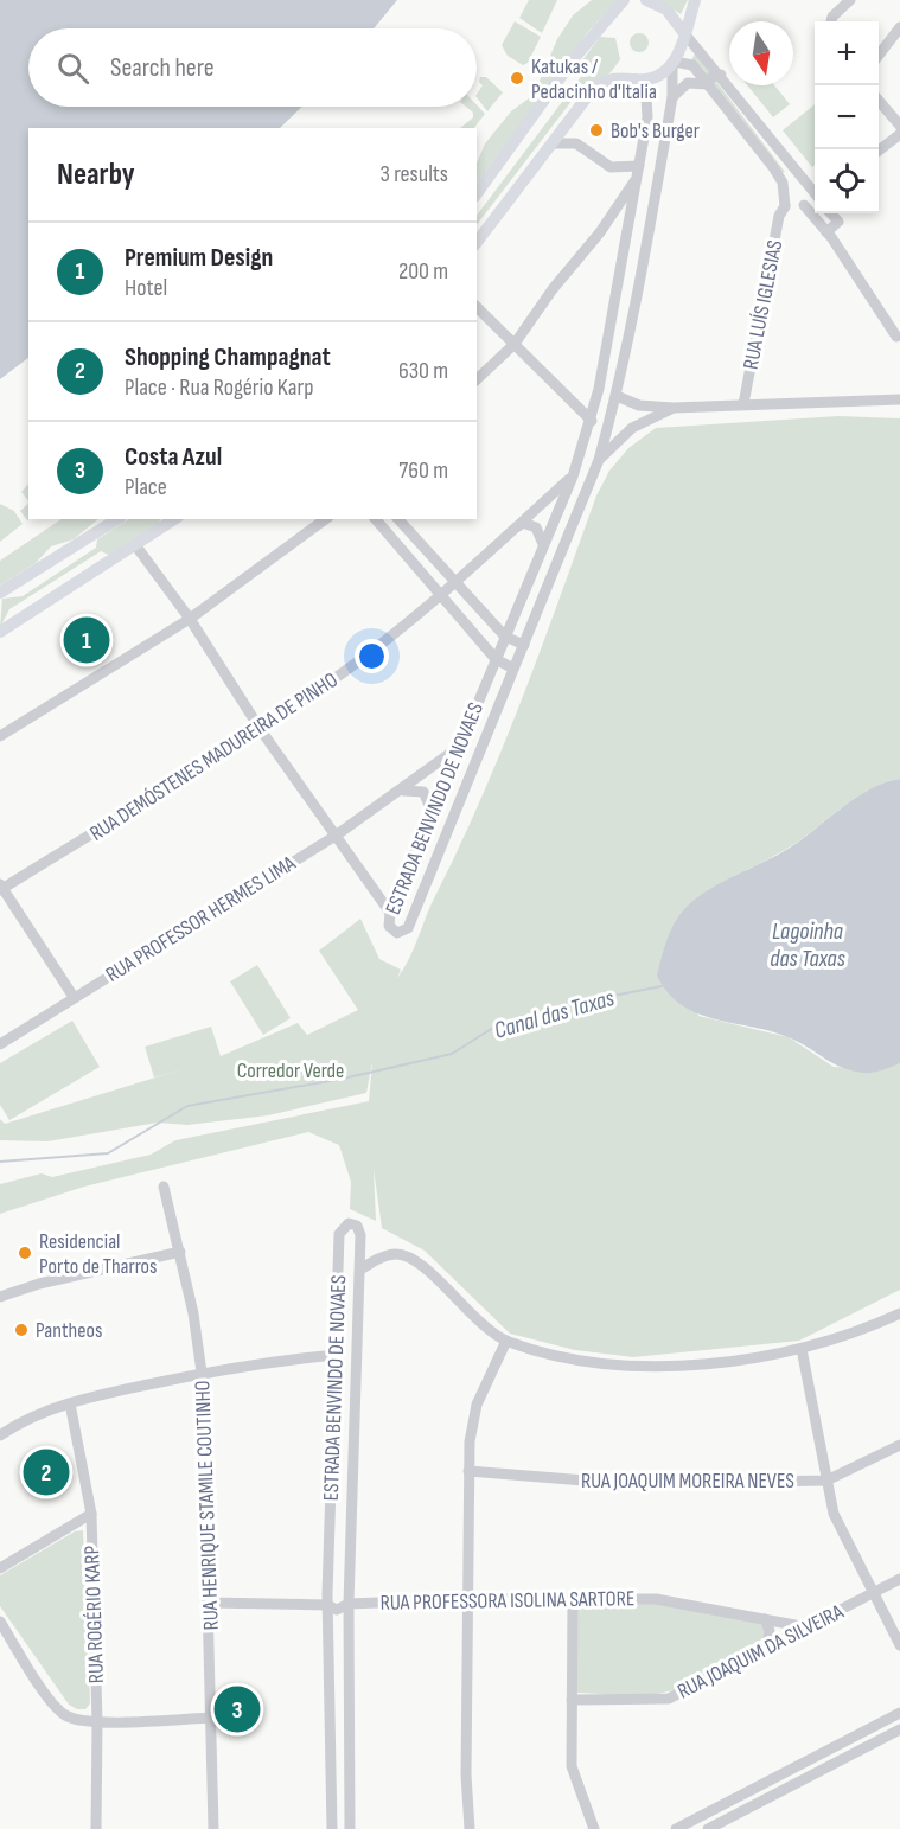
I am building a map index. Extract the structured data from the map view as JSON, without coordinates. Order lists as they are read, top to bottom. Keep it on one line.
{"streets":{"street":["RUA LUÍS IGLESIAS","RUA DEMÓSTENES MADUREIRA DE PINHO","ESTRADA BENVINDO DE NOVAES","RUA PROFESSOR HERMES LIMA","RUA JOAQUIM MOREIRA NEVES","RUA HENRIQUE STAMILE COUTINHO","RUA PROFESSORA ISOLINA SARTORE","RUA ROGÉRIO KARP","RUA JOAQUIM DA SILVEIRA"]},"crossings":[["RUA DEMÓSTENES MADUREIRA DE PINHO","ESTRADA BENVINDO DE NOVAES"],["ESTRADA BENVINDO DE NOVAES","RUA PROFESSOR HERMES LIMA"],["ESTRADA BENVINDO DE NOVAES","RUA PROFESSORA ISOLINA SARTORE"],["RUA HENRIQUE STAMILE COUTINHO","RUA PROFESSORA ISOLINA SARTORE"],["RUA PROFESSORA ISOLINA SARTORE","RUA JOAQUIM DA SILVEIRA"]],"water":["Lagoinha das Taxas","Canal das Taxas"],"parks":["Corredor Verde"],"places":["Katukas / Pedacinho d'Italia","Bob's Burger","Residencial Porto de Tharros","Pantheos"],"north":"bottom","page":{"map_buttons":["+","−"],"search":"Search here","heading":["Nearby","3 results"],"list":[{"mark":"1","name":"Premium Design","note":"Hotel","value":"200 m"},{"mark":"2","name":"Shopping Champagnat","note":"Place · Rua Rogério Karp","value":"630 m"},{"mark":"3","name":"Costa Azul","note":"Place","value":"760 m"}],"pins":["1","2","3"]}}
